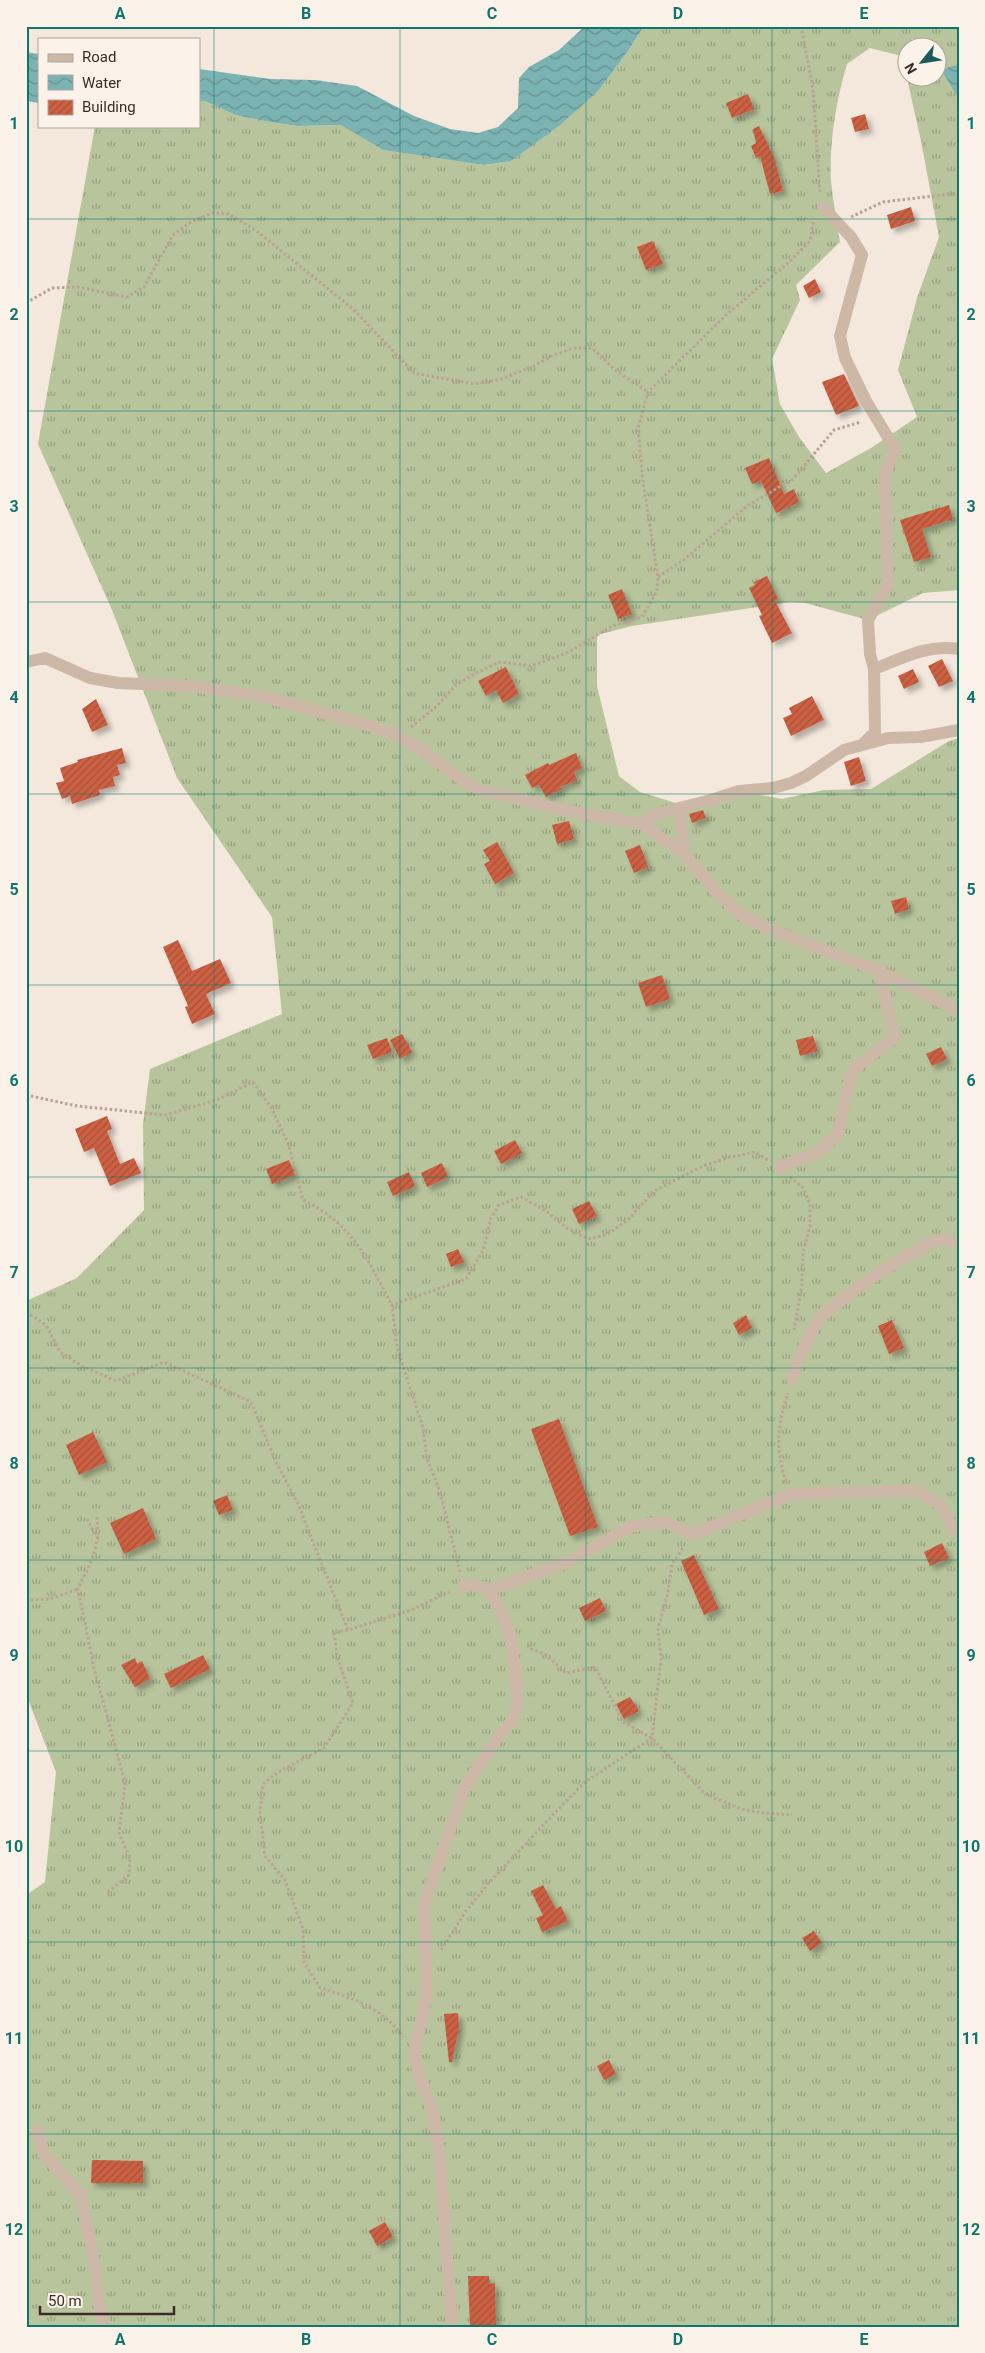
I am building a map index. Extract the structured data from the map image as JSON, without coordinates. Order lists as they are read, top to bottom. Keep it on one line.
{"legend":["Road","Water","Building"],"scale_bar":"50 m","north":"bottom left","grid":{"columns":["A","B","C","D","E"],"rows":["1","2","3","4","5","6","7","8","9","10","11","12"]}}
